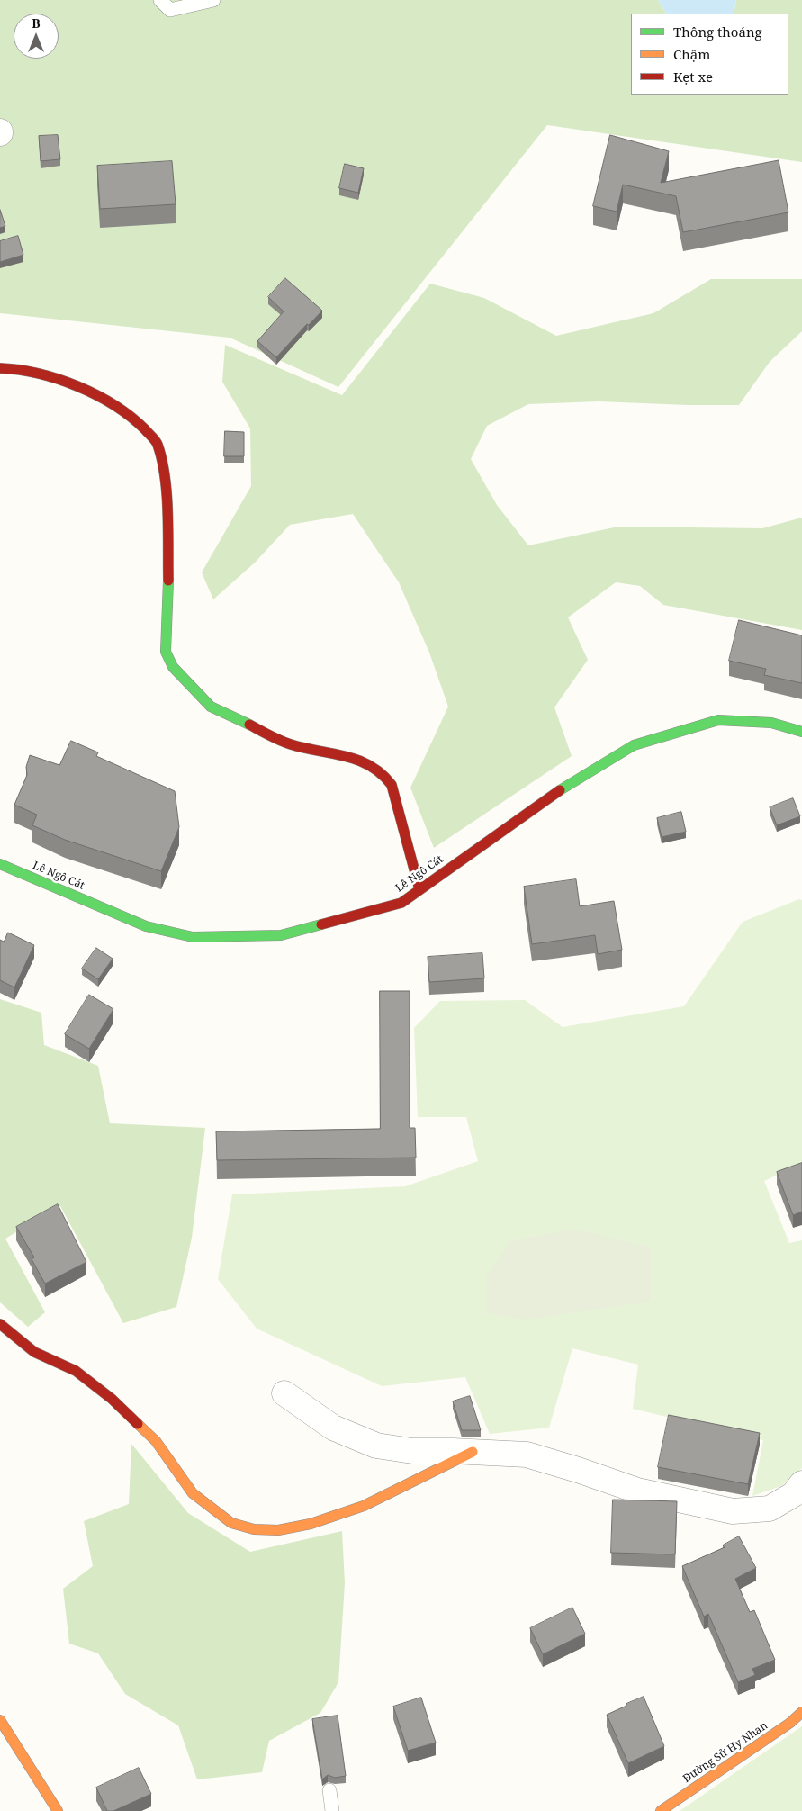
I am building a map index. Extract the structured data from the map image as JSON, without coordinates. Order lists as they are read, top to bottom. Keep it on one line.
{"streets":{"street":["Lê Ngô Cát","Đường Sử Hy Nhan"]},"legend":["Thông thoáng","Chậm","Kẹt xe"],"north":"top"}
